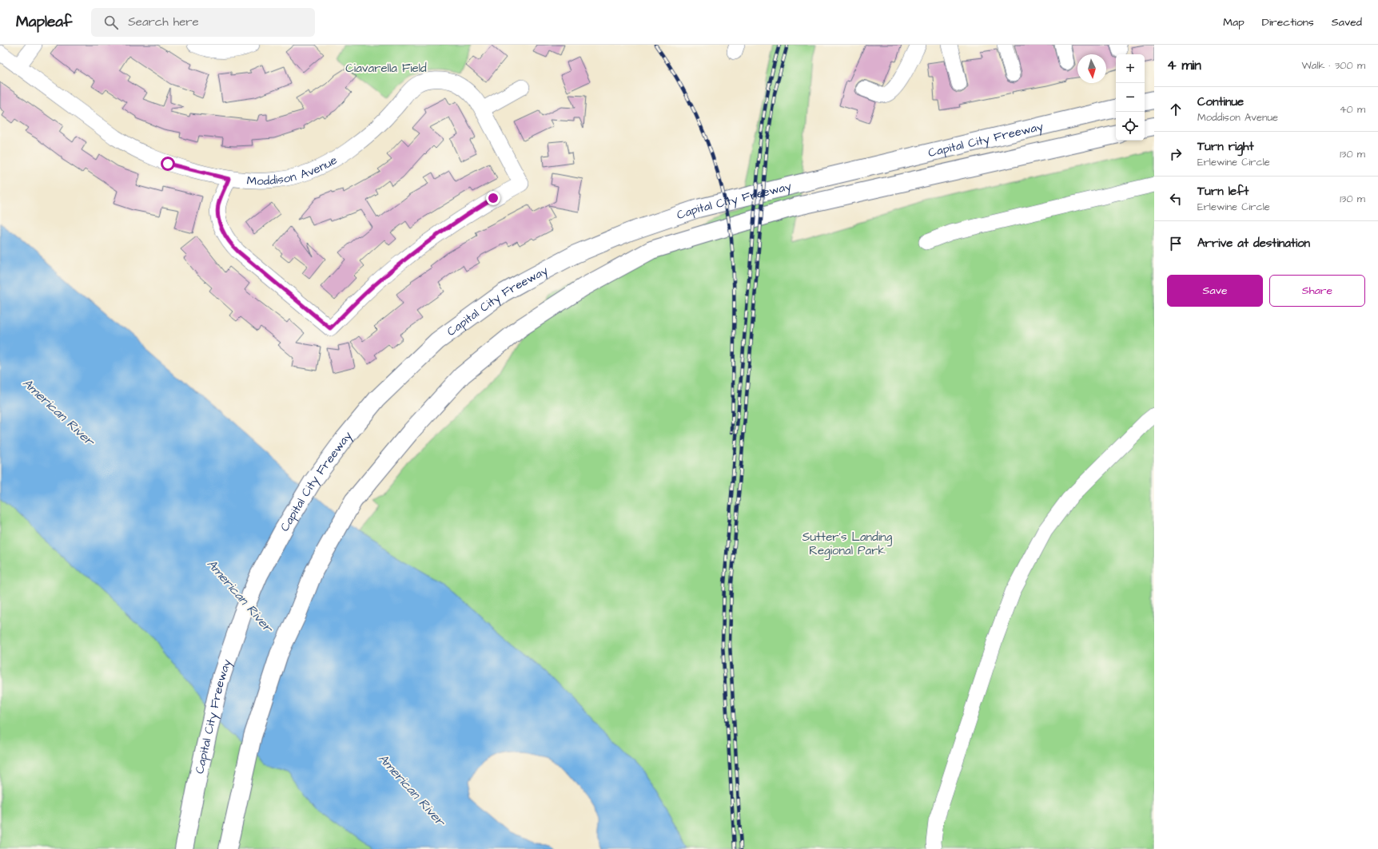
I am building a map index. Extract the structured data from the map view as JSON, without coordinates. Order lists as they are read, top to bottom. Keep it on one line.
{"streets":{"highway":["Capital City Freeway"],"street":["Moddison Avenue"]},"water":["American River"],"parks":["Ciavarella Field","Sutter's Landing Regional Park"],"north":"bottom","page":{"header":"Mapleaf","search":"Search here","nav":["Map","Directions","Saved"],"heading":["4 min","Walk · 300 m"],"map_buttons":["+","−"],"list":[["Continue","Moddison Avenue","40 m"],["Turn right","Erlewine Circle","130 m"],["Turn left","Erlewine Circle","130 m"],"Arrive at destination"],"buttons":["Save","Share"]}}
